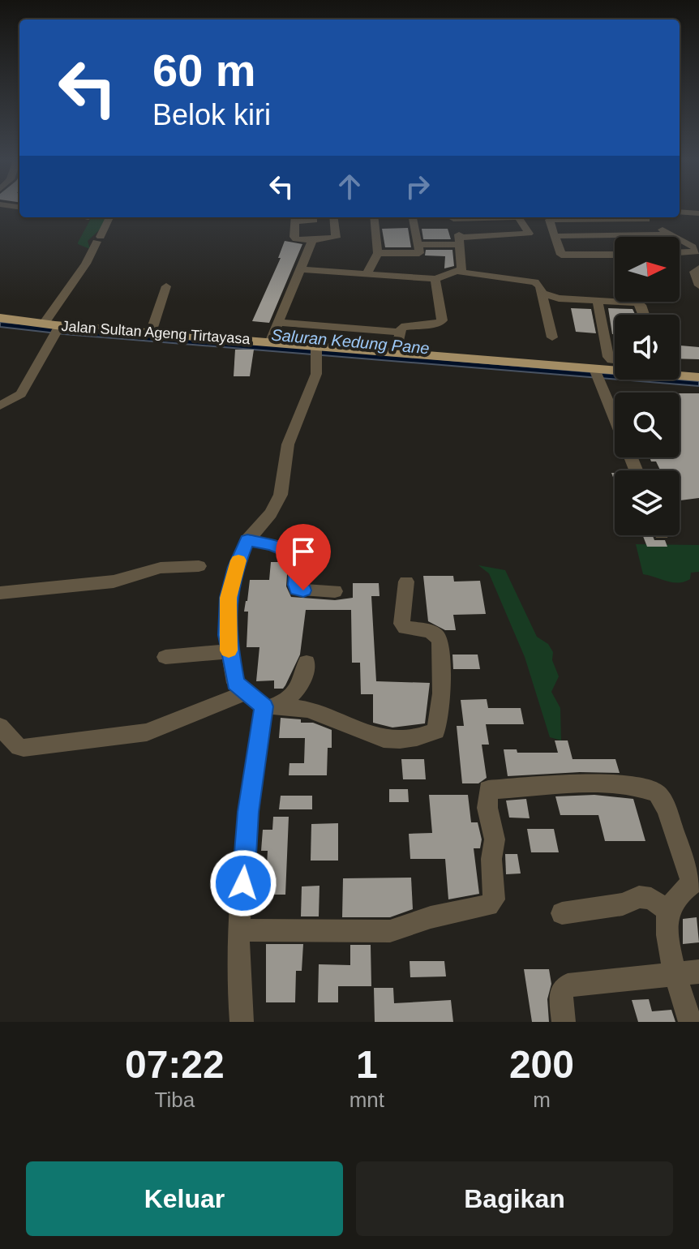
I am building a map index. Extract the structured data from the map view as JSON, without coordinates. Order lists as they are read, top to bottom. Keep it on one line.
{"streets":{"main road":["Jalan Sultan Ageng Tirtayasa"]},"water":["Saluran Kedung Pane"],"north":"right","page":{"turn":["60 m","Belok kiri"],"eta":["07:22","Tiba","1","mnt","200","m"],"buttons":["Keluar","Bagikan"]}}
